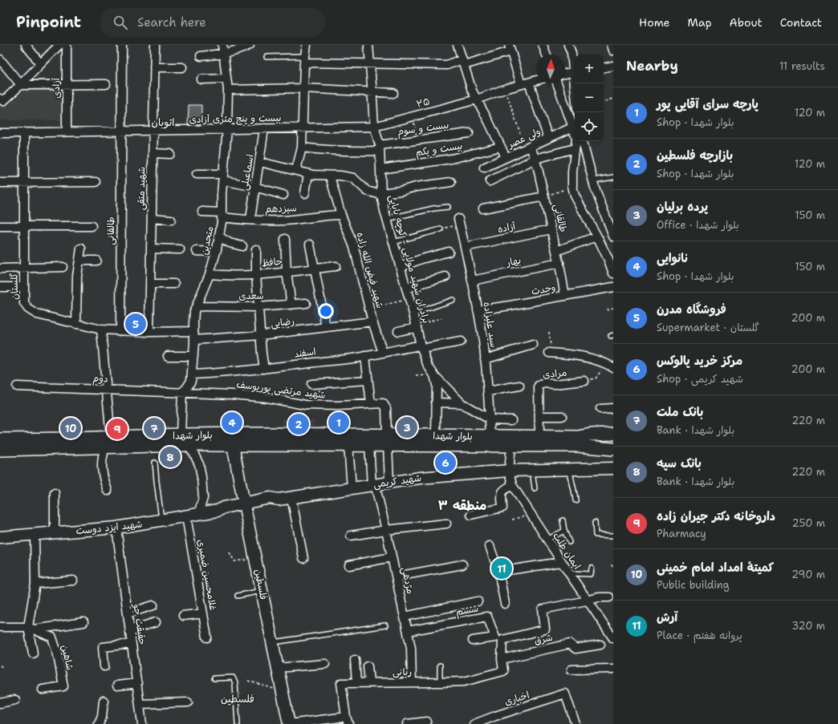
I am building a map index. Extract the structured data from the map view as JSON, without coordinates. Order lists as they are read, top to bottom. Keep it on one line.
{"streets":{"main road":["بلوار شهدا","شهید کریمی","شهید ایزد دوست","فلسطین"],"street":["آزادی","۲۵","بیست و پنج متری آزادی","بیست و سوم","ولی عصر","بیست و یکم","اسماعیلی","شهید متقی","سیزدهم","طالقانی","آزاده","متحدین","برادران شهید مولایی - کوچه بابایی","بهار","حافظ","شهید فیض الله زاده","گلستان","وحدت","سعدی","رضایی","سید علیزاده","اسفند","مرادی","دوم","شهید مرتضی پوریوسف","ایمان طلب","غلامحسین ضمیری","مژدهی","ششم","حقیقت جو","شرق","شاهین","ربانی","اخباری"]},"crossings":[["آزادی","بیست و پنج متری آزادی"],["۲۵","بیست و پنج متری آزادی"],["۲۵","برادران شهید مولایی - کوچه بابایی"],["بیست و پنج متری آزادی","اسماعیلی"],["بیست و پنج متری آزادی","شهید متقی"],["بیست و پنج متری آزادی","طالقانی"],["بیست و پنج متری آزادی","متحدین"],["بیست و پنج متری آزادی","برادران شهید مولایی - کوچه بابایی"],["بیست و پنج متری آزادی","گلستان"],["بیست و سوم","برادران شهید مولایی - کوچه بابایی"],["ولی عصر","طالقانی"],["بیست و یکم","برادران شهید مولایی - کوچه بابایی"],["اسماعیلی","سیزدهم"],["شهید متقی","گلستان"],["سیزدهم","متحدین"],["سیزدهم","شهید فیض الله زاده"],["طالقانی","آزاده"],["طالقانی","بهار"],["طالقانی","گلستان"],["طالقانی","وحدت"],["آزاده","سید علیزاده"],["متحدین","حافظ"],["متحدین","گلستان"],["متحدین","سعدی"],["متحدین","رضایی"],["متحدین","اسفند"],["متحدین","دوم"],["متحدین","شهید مرتضی پوریوسف"],["برادران شهید مولایی - کوچه بابایی","اسفند"],["بهار","سید علیزاده"],["شهید فیض الله زاده","رضایی"],["شهید فیض الله زاده","اسفند"],["وحدت","سید علیزاده"],["سید علیزاده","بلوار شهدا"],["مرادی","بلوار شهدا"],["دوم","شهید مرتضی پوریوسف"],["شهید مرتضی پوریوسف","بلوار شهدا"],["بلوار شهدا","مژدهی"],["بلوار شهدا","فلسطین"],["شهید کریمی","شهید ایزد دوست"],["شهید کریمی","ایمان طلب"],["شهید کریمی","مژدهی"],["شهید کریمی","فلسطین"],["شهید ایزد دوست","غلامحسین ضمیری"],["شهید ایزد دوست","فلسطین"],["شهید ایزد دوست","حقیقت جو"],["مژدهی","ششم"],["مژدهی","ربانی"],["شرق","ربانی"]],"districts":["اتوبان","منطقه ۳","فلسطین"],"north":"top","page":{"header":"Pinpoint","search":"Search here","nav":["Home","Map","About","Contact"],"heading":["Nearby","11 results"],"map_buttons":["+","−"],"list":[{"mark":"1","name":"پارچه سرای آقایی پور","note":"Shop · بلوار شهدا","value":"120 m"},{"mark":"2","name":"بازارچه فلسطین","note":"Shop · بلوار شهدا","value":"120 m"},{"mark":"3","name":"پرده برلیان","note":"Office · بلوار شهدا","value":"150 m"},{"mark":"4","name":"نانوایی","note":"Shop · بلوار شهدا","value":"150 m"},{"mark":"5","name":"فروشگاه مدرن","note":"Supermarket · گلستان","value":"200 m"},{"mark":"6","name":"مركز خريد پالوكس","note":"Shop · شهید کریمی","value":"200 m"},{"mark":"7","name":"بانک ملت","note":"Bank · بلوار شهدا","value":"220 m"},{"mark":"8","name":"بانک سپه","note":"Bank · بلوار شهدا","value":"220 m"},{"mark":"9","name":"داروخانه دکتر جیران زاده","note":"Pharmacy","value":"250 m"},{"mark":"10","name":"کمیتهٔ امداد امام خمینی","note":"Public building","value":"290 m"},{"mark":"11","name":"آرش","note":"Place · پروانه هفتم","value":"320 m"}],"pins":["5","1","4","2","3","7","10","9","8","6","11"]}}
